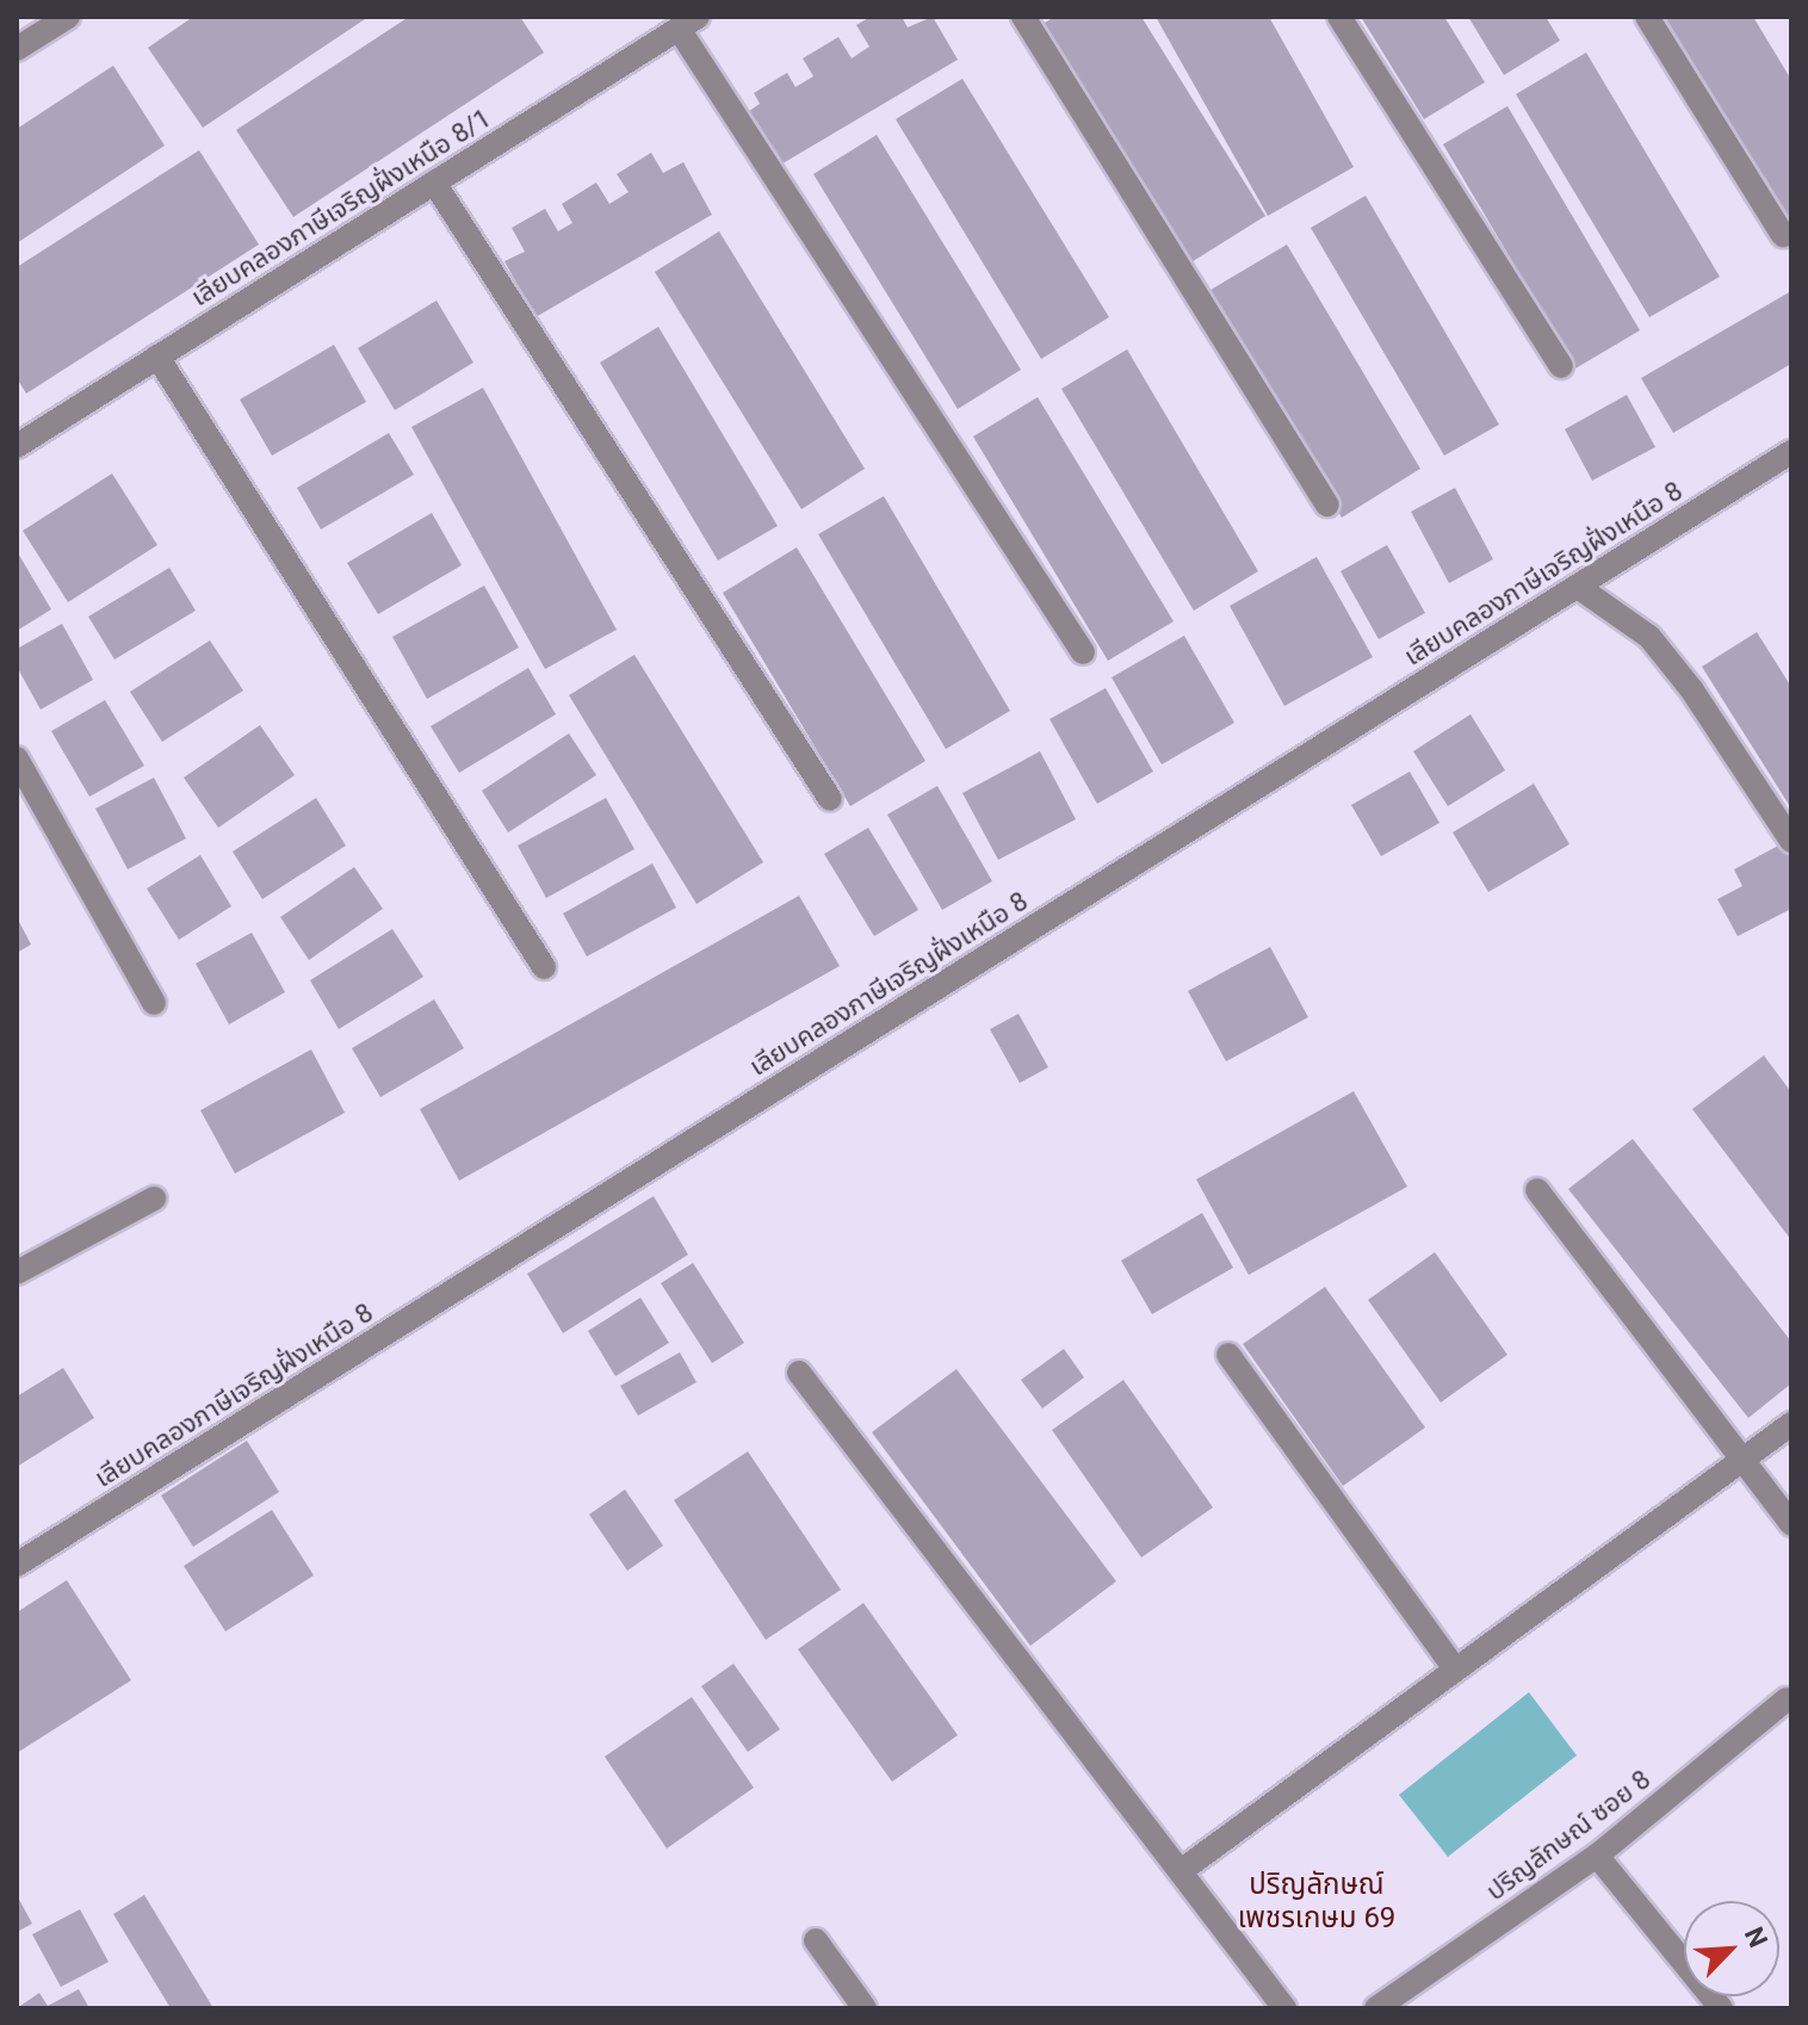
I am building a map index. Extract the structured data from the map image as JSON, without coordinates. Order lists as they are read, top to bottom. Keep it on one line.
{"streets":{"street":["เลียบคลองภาษีเจริญฝั่งเหนือ 8/1","เลียบคลองภาษีเจริญฝั่งเหนือ 8","ปริญลักษณ์ ซอย 8"]},"districts":["ปริญลักษณ์ เพชรเกษม 69"],"north":"top right"}
